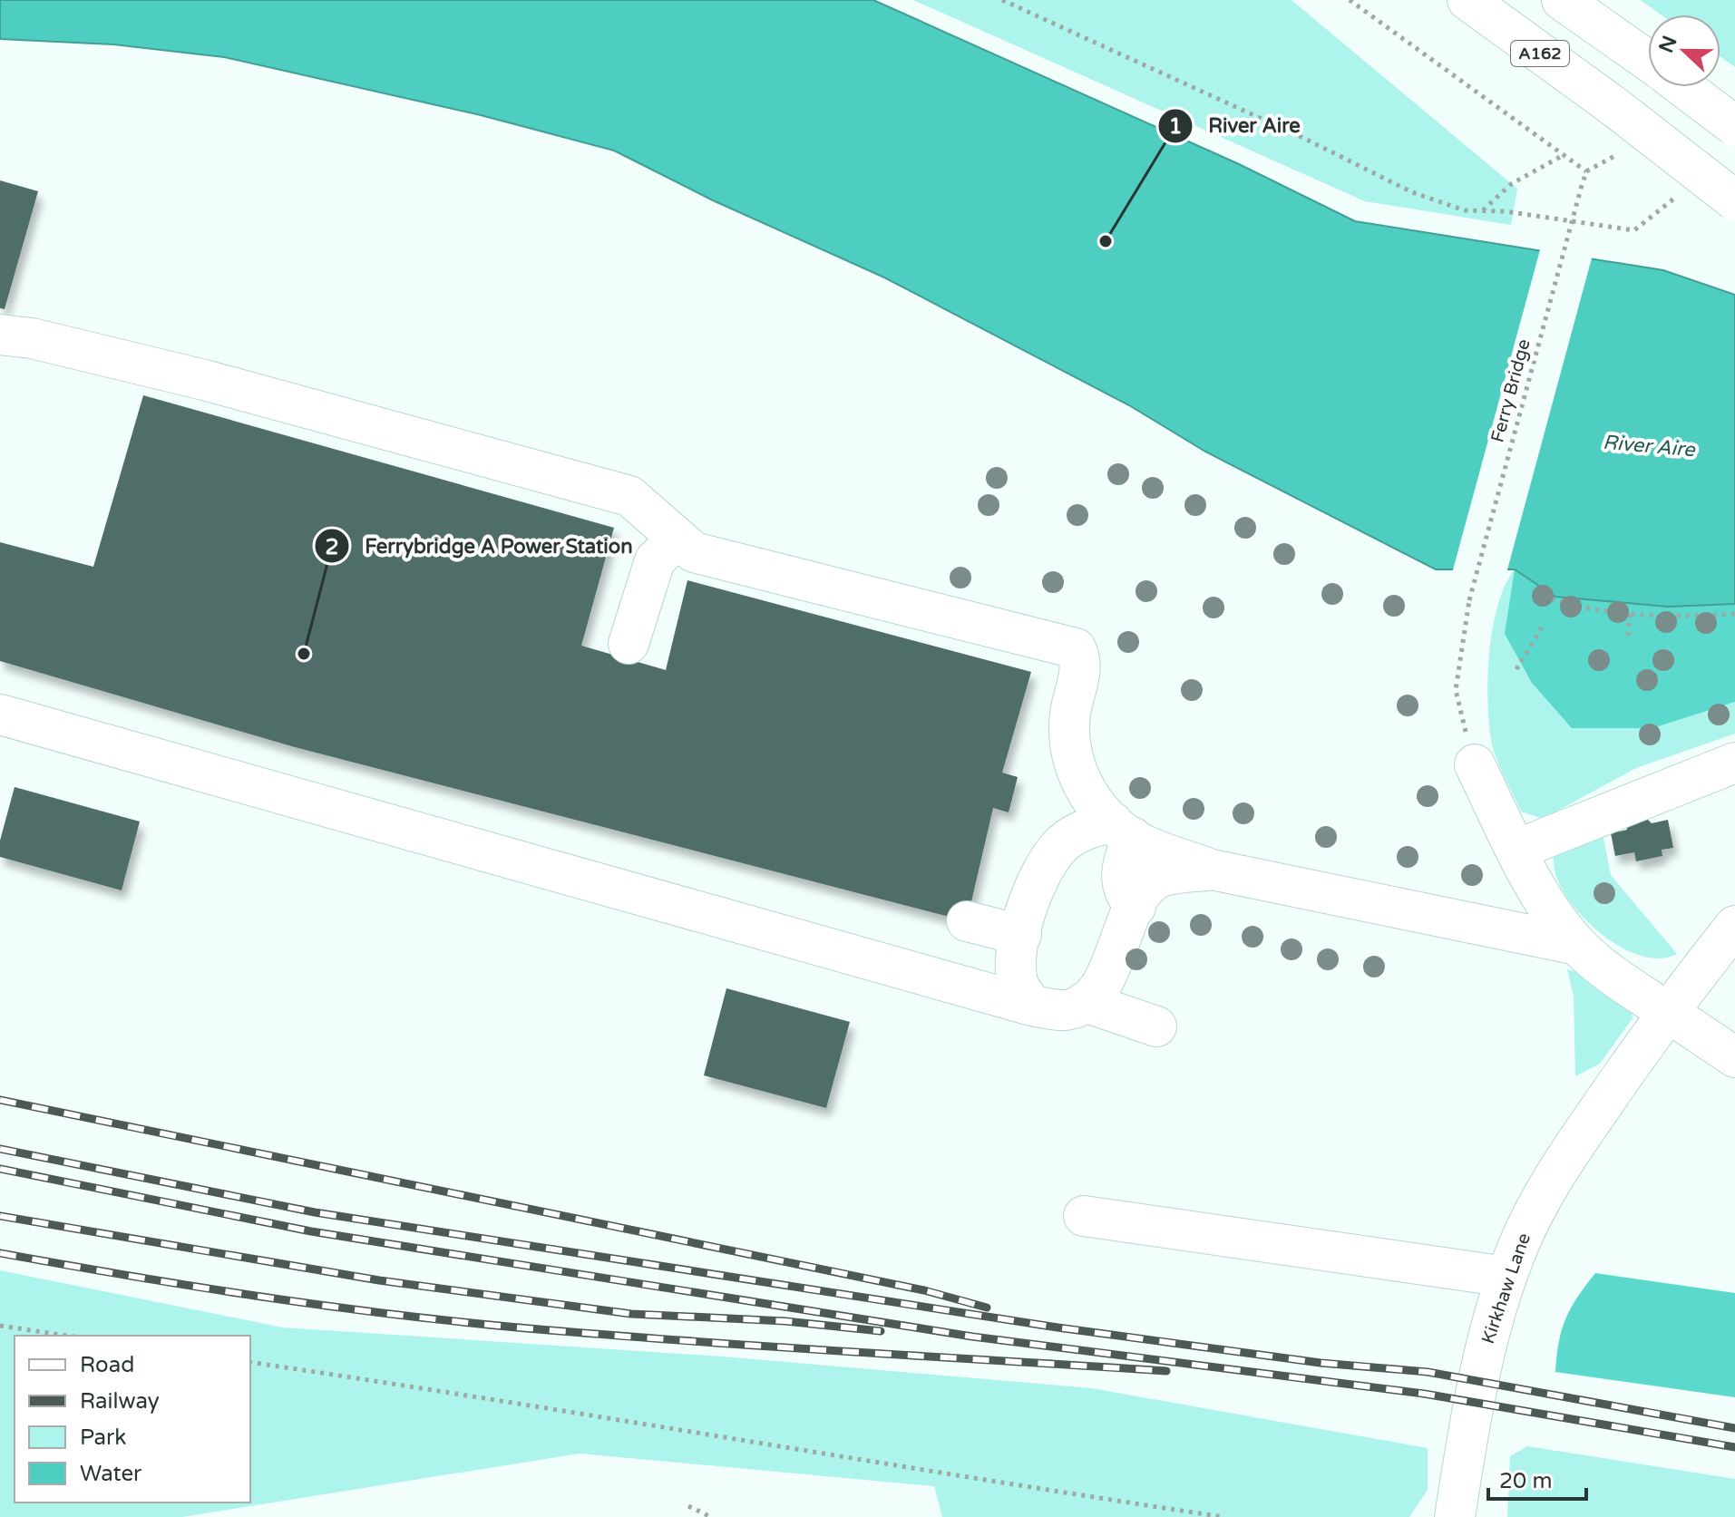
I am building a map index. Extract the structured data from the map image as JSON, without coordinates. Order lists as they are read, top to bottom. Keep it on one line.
{"streets":{"main road":["A162","Kirkhaw Lane"],"path":["Ferry Bridge"]},"water":["River Aire"],"places":["River Aire","Ferrybridge A Power Station"],"legend":["Road","Railway","Park","Water"],"scale_bar":"20 m","north":"left"}
